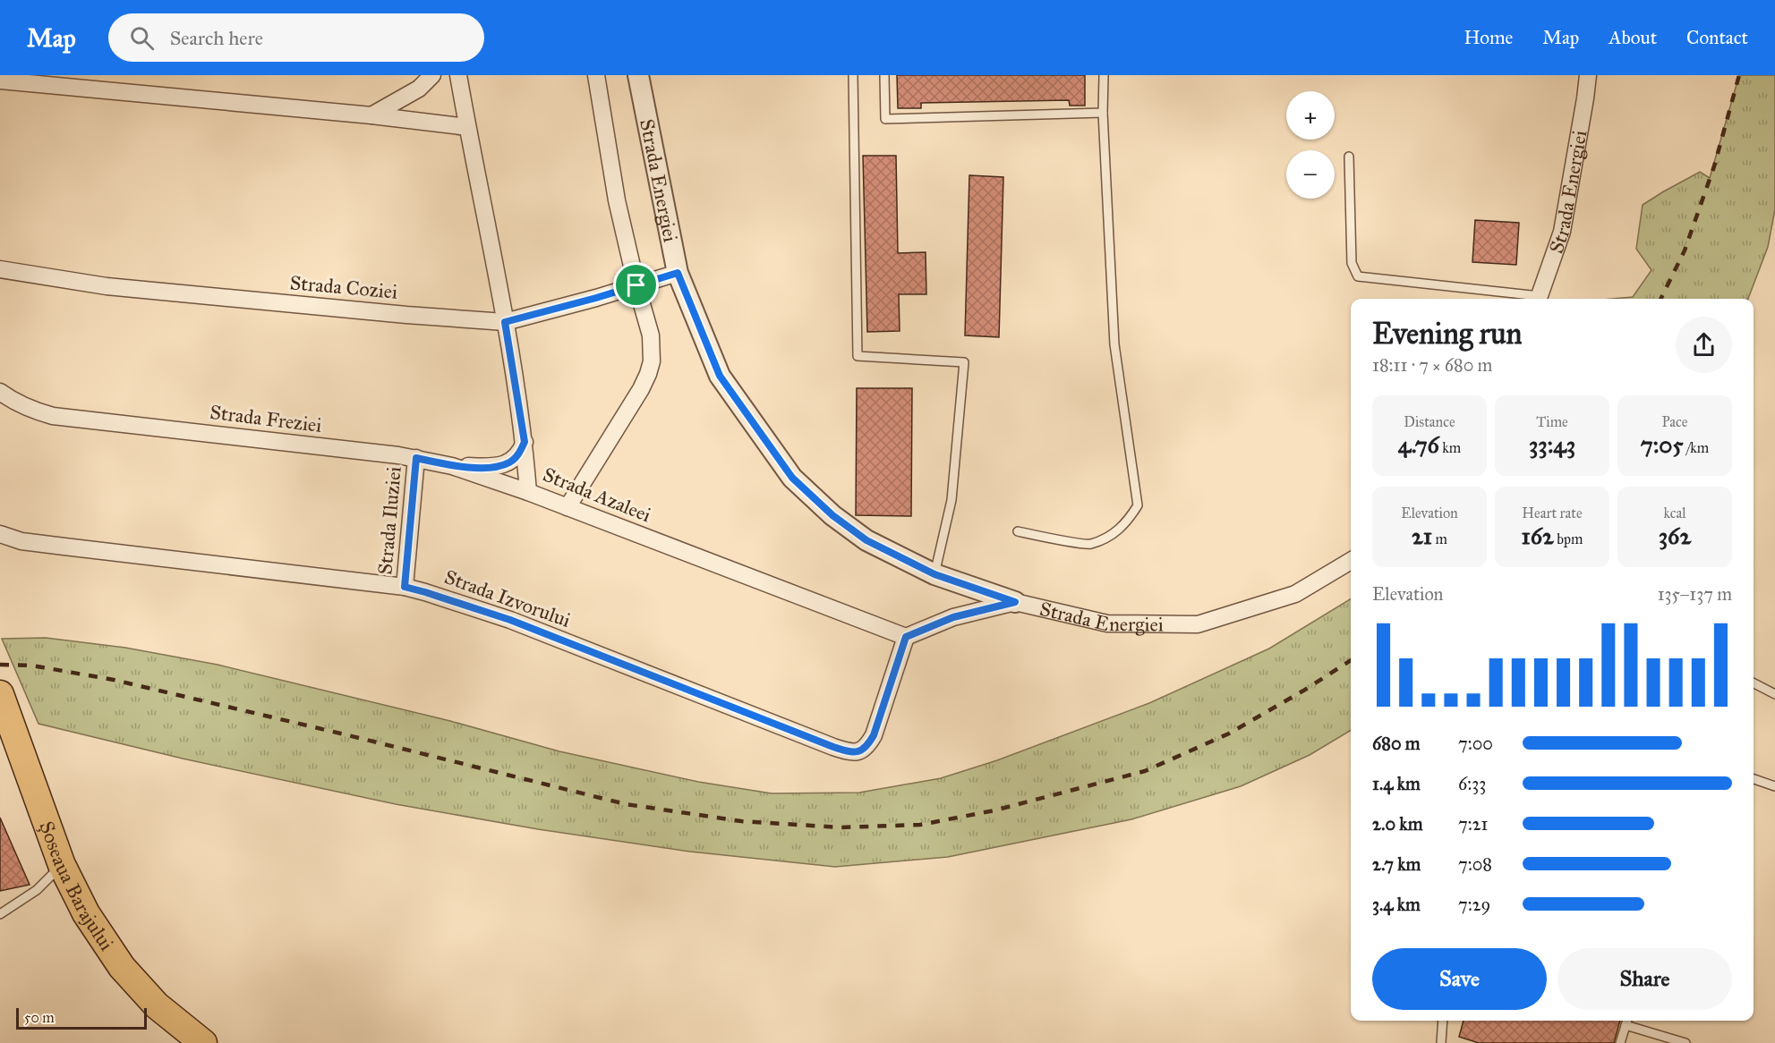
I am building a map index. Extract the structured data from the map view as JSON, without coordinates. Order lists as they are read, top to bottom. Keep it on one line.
{"streets":{"highway":["Șoseaua Barajului"],"street":["Strada Energiei","Strada Coziei","Strada Freziei","Strada Azaleei","Strada Iluziei","Strada Izvorului"]},"crossings":[["Strada Energiei","Strada Coziei"],["Strada Coziei","Strada Azaleei"],["Strada Freziei","Strada Azaleei"],["Strada Freziei","Strada Iluziei"],["Strada Azaleei","Strada Izvorului"],["Strada Iluziei","Strada Izvorului"]],"scale_bar":"50 m","page":{"header":"Map","search":"Search here","nav":["Home","Map","About","Contact"],"map_buttons":["+","−"],"heading":["Evening run","18:11 · 7 × 680 m"],"stats":[["Distance","4.76 km"],["Time","33:43"],["Pace","7:05 /km"],["Elevation","21 m"],["Heart rate","162 bpm"],["kcal","362"]],"chart":["Elevation","135–137 m"],"list":[{"name":"680 m","note":"7:00"},{"name":"1.4 km","note":"6:33"},{"name":"2.0 km","note":"7:21"},{"name":"2.7 km","note":"7:08"},{"name":"3.4 km","note":"7:29"}],"buttons":["Save","Share"],"scale":"50 m"}}
